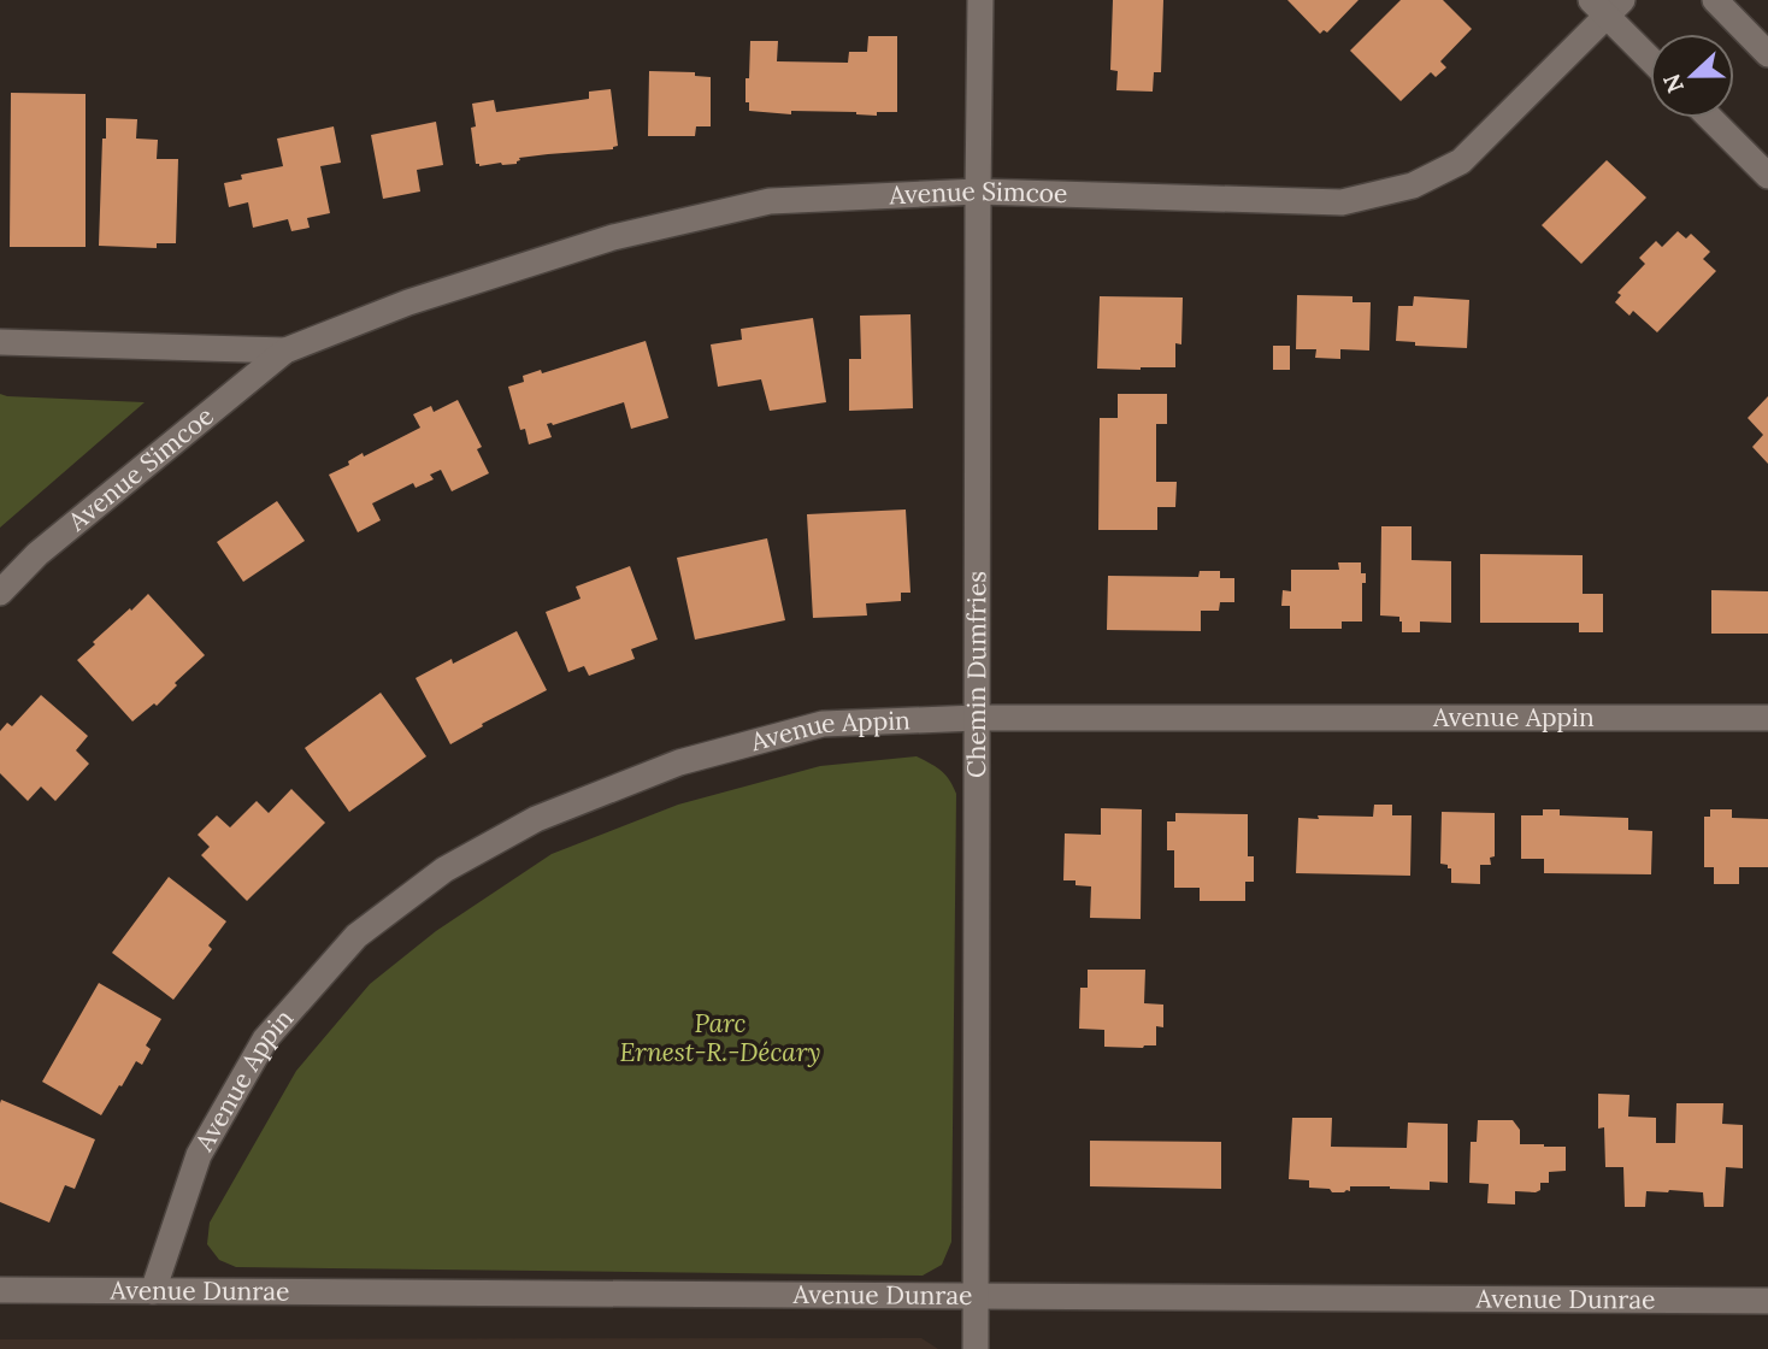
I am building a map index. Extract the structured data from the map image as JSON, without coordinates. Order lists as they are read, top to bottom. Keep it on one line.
{"streets":{"street":["Avenue Simcoe","Chemin Dumfries","Avenue Appin","Avenue Dunrae"]},"crossings":[["Avenue Simcoe","Chemin Dumfries"],["Chemin Dumfries","Avenue Appin"],["Chemin Dumfries","Avenue Dunrae"],["Avenue Appin","Avenue Dunrae"]],"parks":["Parc Ernest-R.-Décary"],"north":"left"}
